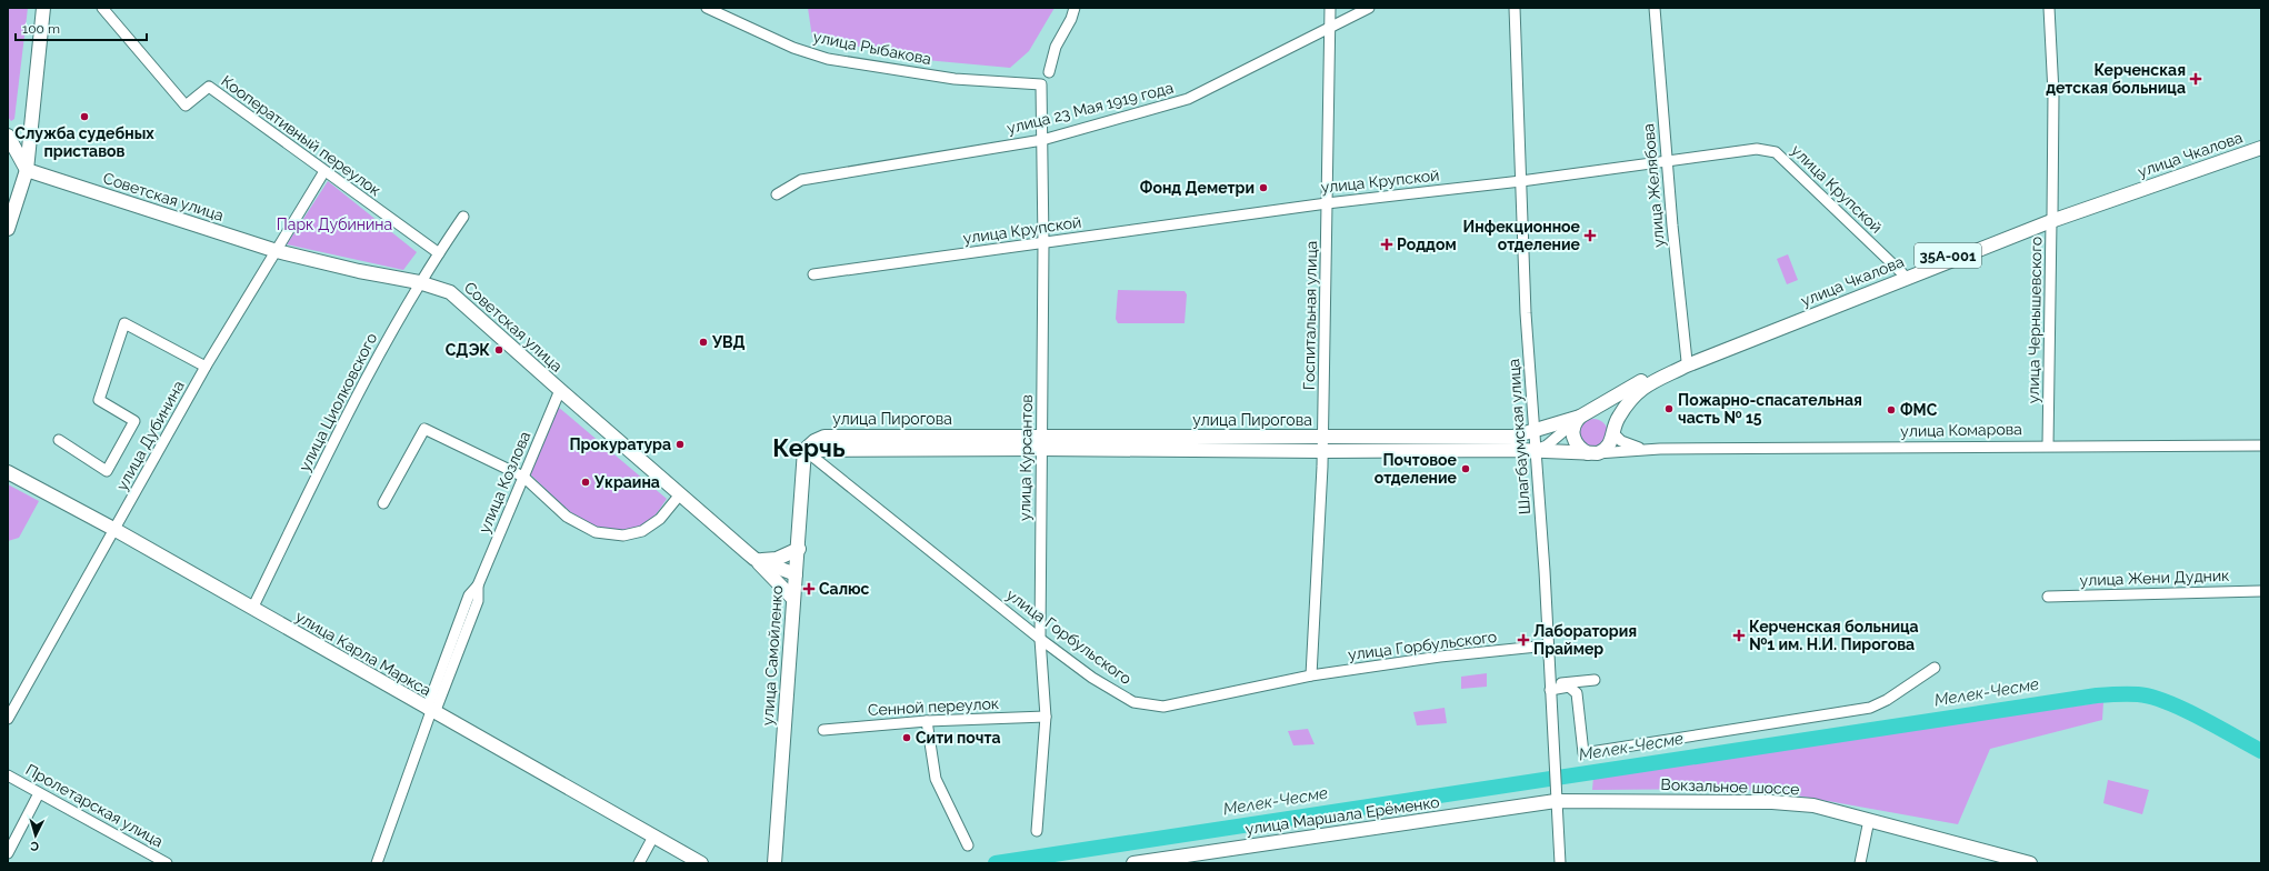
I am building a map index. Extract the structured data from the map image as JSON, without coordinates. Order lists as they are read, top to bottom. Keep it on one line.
{"streets":{"main road":["улица Чкалова","Советская улица","35А-001","улица Пирогова","улица Комарова","улица Карла Маркса","улица Самойленко","Вокзальное шоссе","улица Маршала Ерёменко"],"street":["улица Рыбакова","улица 23 Мая 1919 года","Кооперативный переулок","улица Крупской","улица Желябова","Госпитальная улица","улица Чернышевского","улица Циолковского","улица Дубинина","Шлагбаумская улица","улица Курсантов","улица Козлова","улица Жени Дудник","улица Горбульского","Сенной переулок","Пролетарская улица"]},"crossings":[["улица Рыбакова","улица Курсантов"],["улица 23 Мая 1919 года","Госпитальная улица"],["улица 23 Мая 1919 года","улица Курсантов"],["Кооперативный переулок","улица Циолковского"],["Кооперативный переулок","улица Дубинина"],["улица Чкалова","улица Крупской"],["улица Чкалова","улица Желябова"],["улица Чкалова","улица Чернышевского"],["улица Чкалова","улица Пирогова"],["улица Чкалова","улица Комарова"],["улица Крупской","улица Желябова"],["улица Крупской","Госпитальная улица"],["улица Крупской","Шлагбаумская улица"],["улица Крупской","улица Курсантов"],["Советская улица","улица Циолковского"],["Советская улица","улица Дубинина"],["Советская улица","улица Козлова"],["Советская улица","улица Самойленко"],["Госпитальная улица","улица Пирогова"],["Госпитальная улица","улица Горбульского"],["улица Чернышевского","улица Комарова"],["улица Циолковского","улица Карла Маркса"],["улица Пирогова","улица Комарова"],["улица Пирогова","Шлагбаумская улица"],["улица Пирогова","улица Курсантов"],["улица Пирогова","улица Горбульского"],["улица Пирогова","улица Самойленко"],["улица Комарова","Шлагбаумская улица"],["улица Дубинина","улица Карла Маркса"],["Шлагбаумская улица","улица Горбульского"],["Шлагбаумская улица","Вокзальное шоссе"],["Шлагбаумская улица","улица Маршала Ерёменко"],["улица Курсантов","улица Горбульского"],["улица Курсантов","Сенной переулок"],["улица Козлова","улица Карла Маркса"],["улица Горбульского","улица Самойленко"],["Вокзальное шоссе","улица Маршала Ерёменко"]],"districts":["Керчь"],"water":["Мелек-Чесме"],"parks":["Парк Дубинина"],"places":{"health":["Керченская детская больница","Инфекционное отделение","Роддом","Салюс","Керченская больница №1 им. Н.И. Пирогова","Лаборатория Праймер"],"other":["Служба судебных приставов","Фонд Деметри","УВД","СДЭК","Пожарно-спасательная часть № 15","ФМС","Прокуратура","Почтовое отделение","Украина","Сити почта"]},"scale_bar":"100 m","north":"bottom"}
